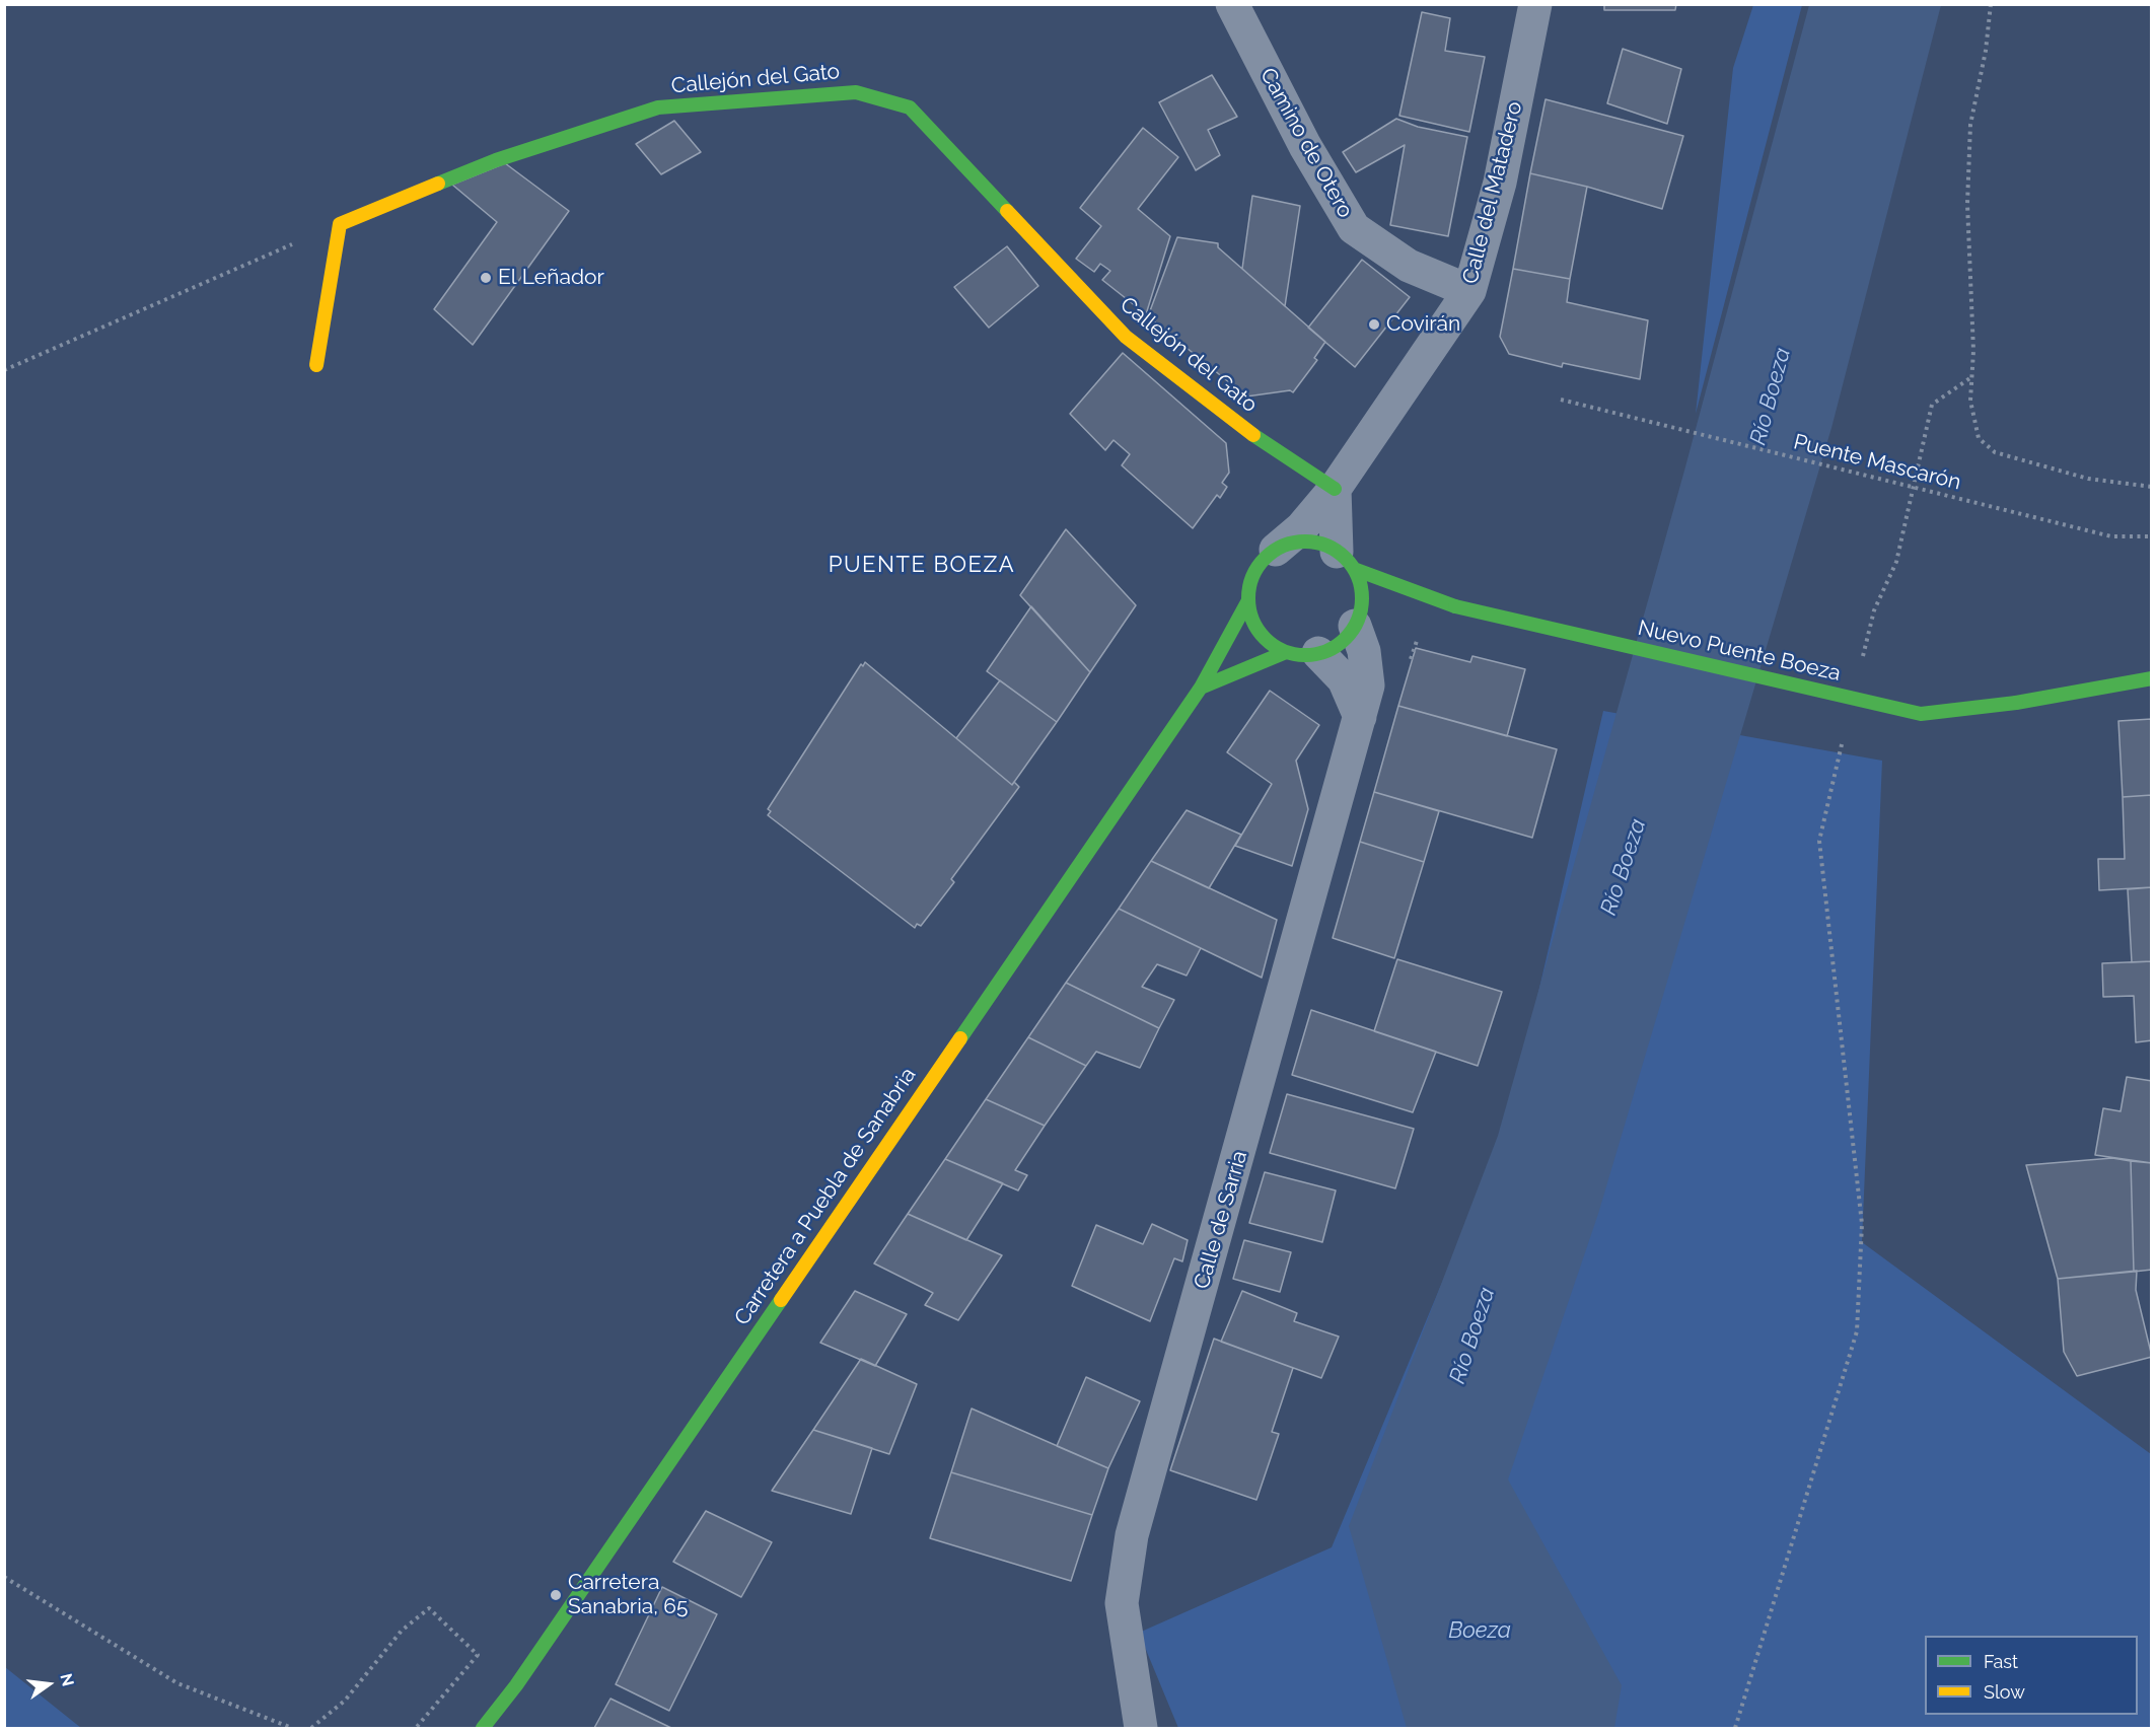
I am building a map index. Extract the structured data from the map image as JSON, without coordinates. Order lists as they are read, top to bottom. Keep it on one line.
{"streets":{"street":["Callejón del Gato","Camino de Otero","Calle del Matadero","Nuevo Puente Boeza","Carretera a Puebla de Sanabria","Calle de Sarria"],"path":["Puente Mascarón"]},"crossings":[["Callejón del Gato","Calle del Matadero"],["Camino de Otero","Calle del Matadero"],["Calle del Matadero","Carretera a Puebla de Sanabria"],["Calle del Matadero","Calle de Sarria"],["Carretera a Puebla de Sanabria","Calle de Sarria"]],"districts":["PUENTE BOEZA"],"water":["Río Boeza","Boeza"],"places":["El Leñador","Covirán","Carretera Sanabria, 65"],"legend":["Fast","Slow"],"north":"right"}
